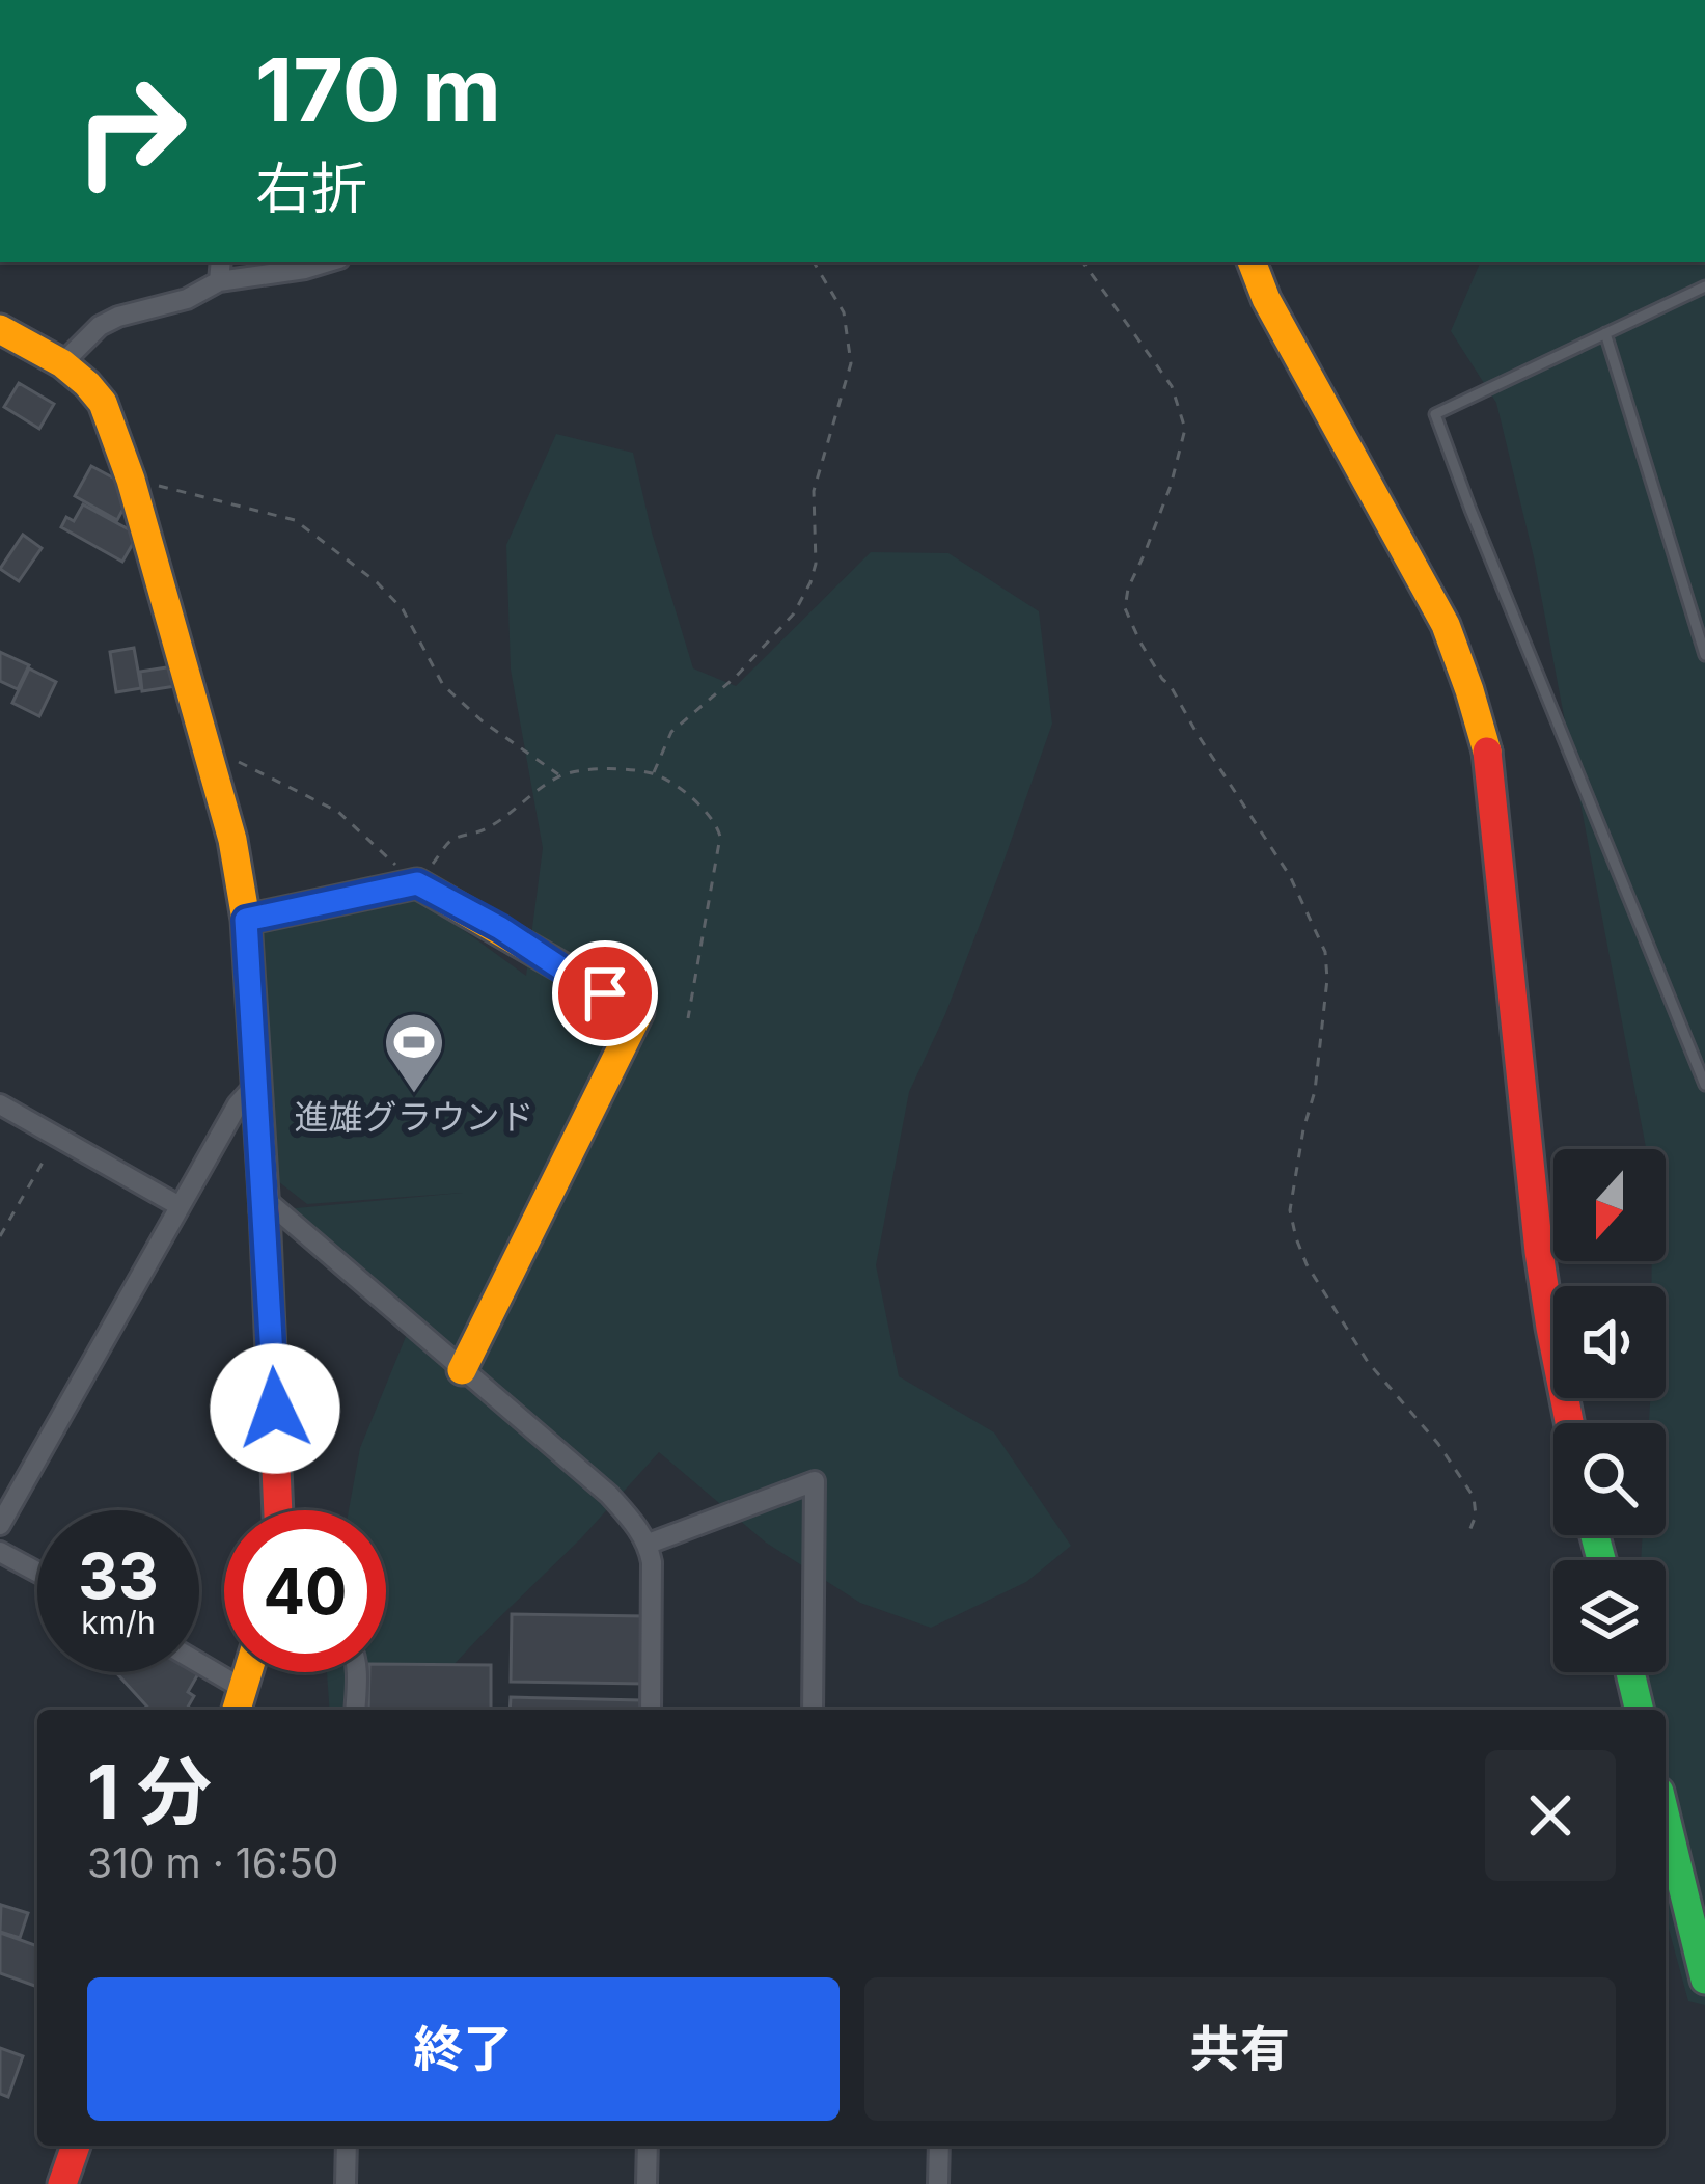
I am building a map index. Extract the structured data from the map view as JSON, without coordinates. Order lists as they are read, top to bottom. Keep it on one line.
{"places":{"sports":["進雄グラウンド"]},"north":"bottom","page":{"turn":["170 m","右折"],"speed":"33 km/h","limit":"40","heading":["1 分","310 m · 16:50"],"buttons":["終了","共有"]}}
